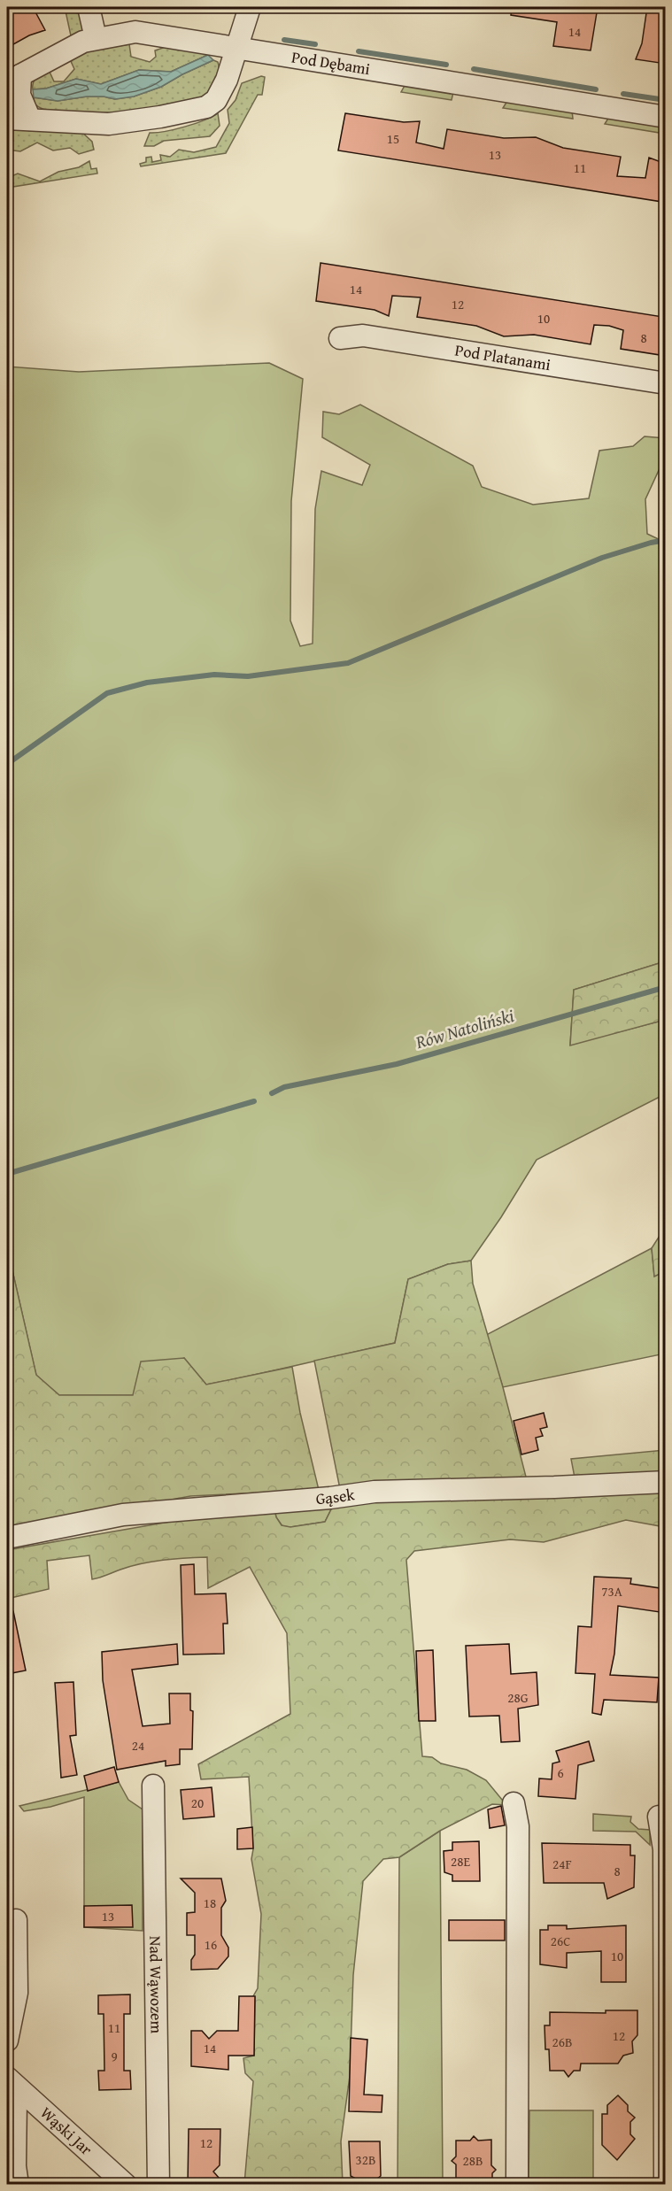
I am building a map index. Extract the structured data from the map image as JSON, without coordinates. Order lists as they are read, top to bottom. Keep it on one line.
{"streets":{"street":["Pod Dębami","Pod Platanami","Gąsek","Nad Wąwozem","Wąski Jar"]},"water":["Rów Natoliński"],"house_numbers":["14","15","13","11","14","12","10","8","73A","28G","24","6","20","28E","24F","8","18","13","26C","16","10","11","12","26B","14","9","12","32B","28B"]}
